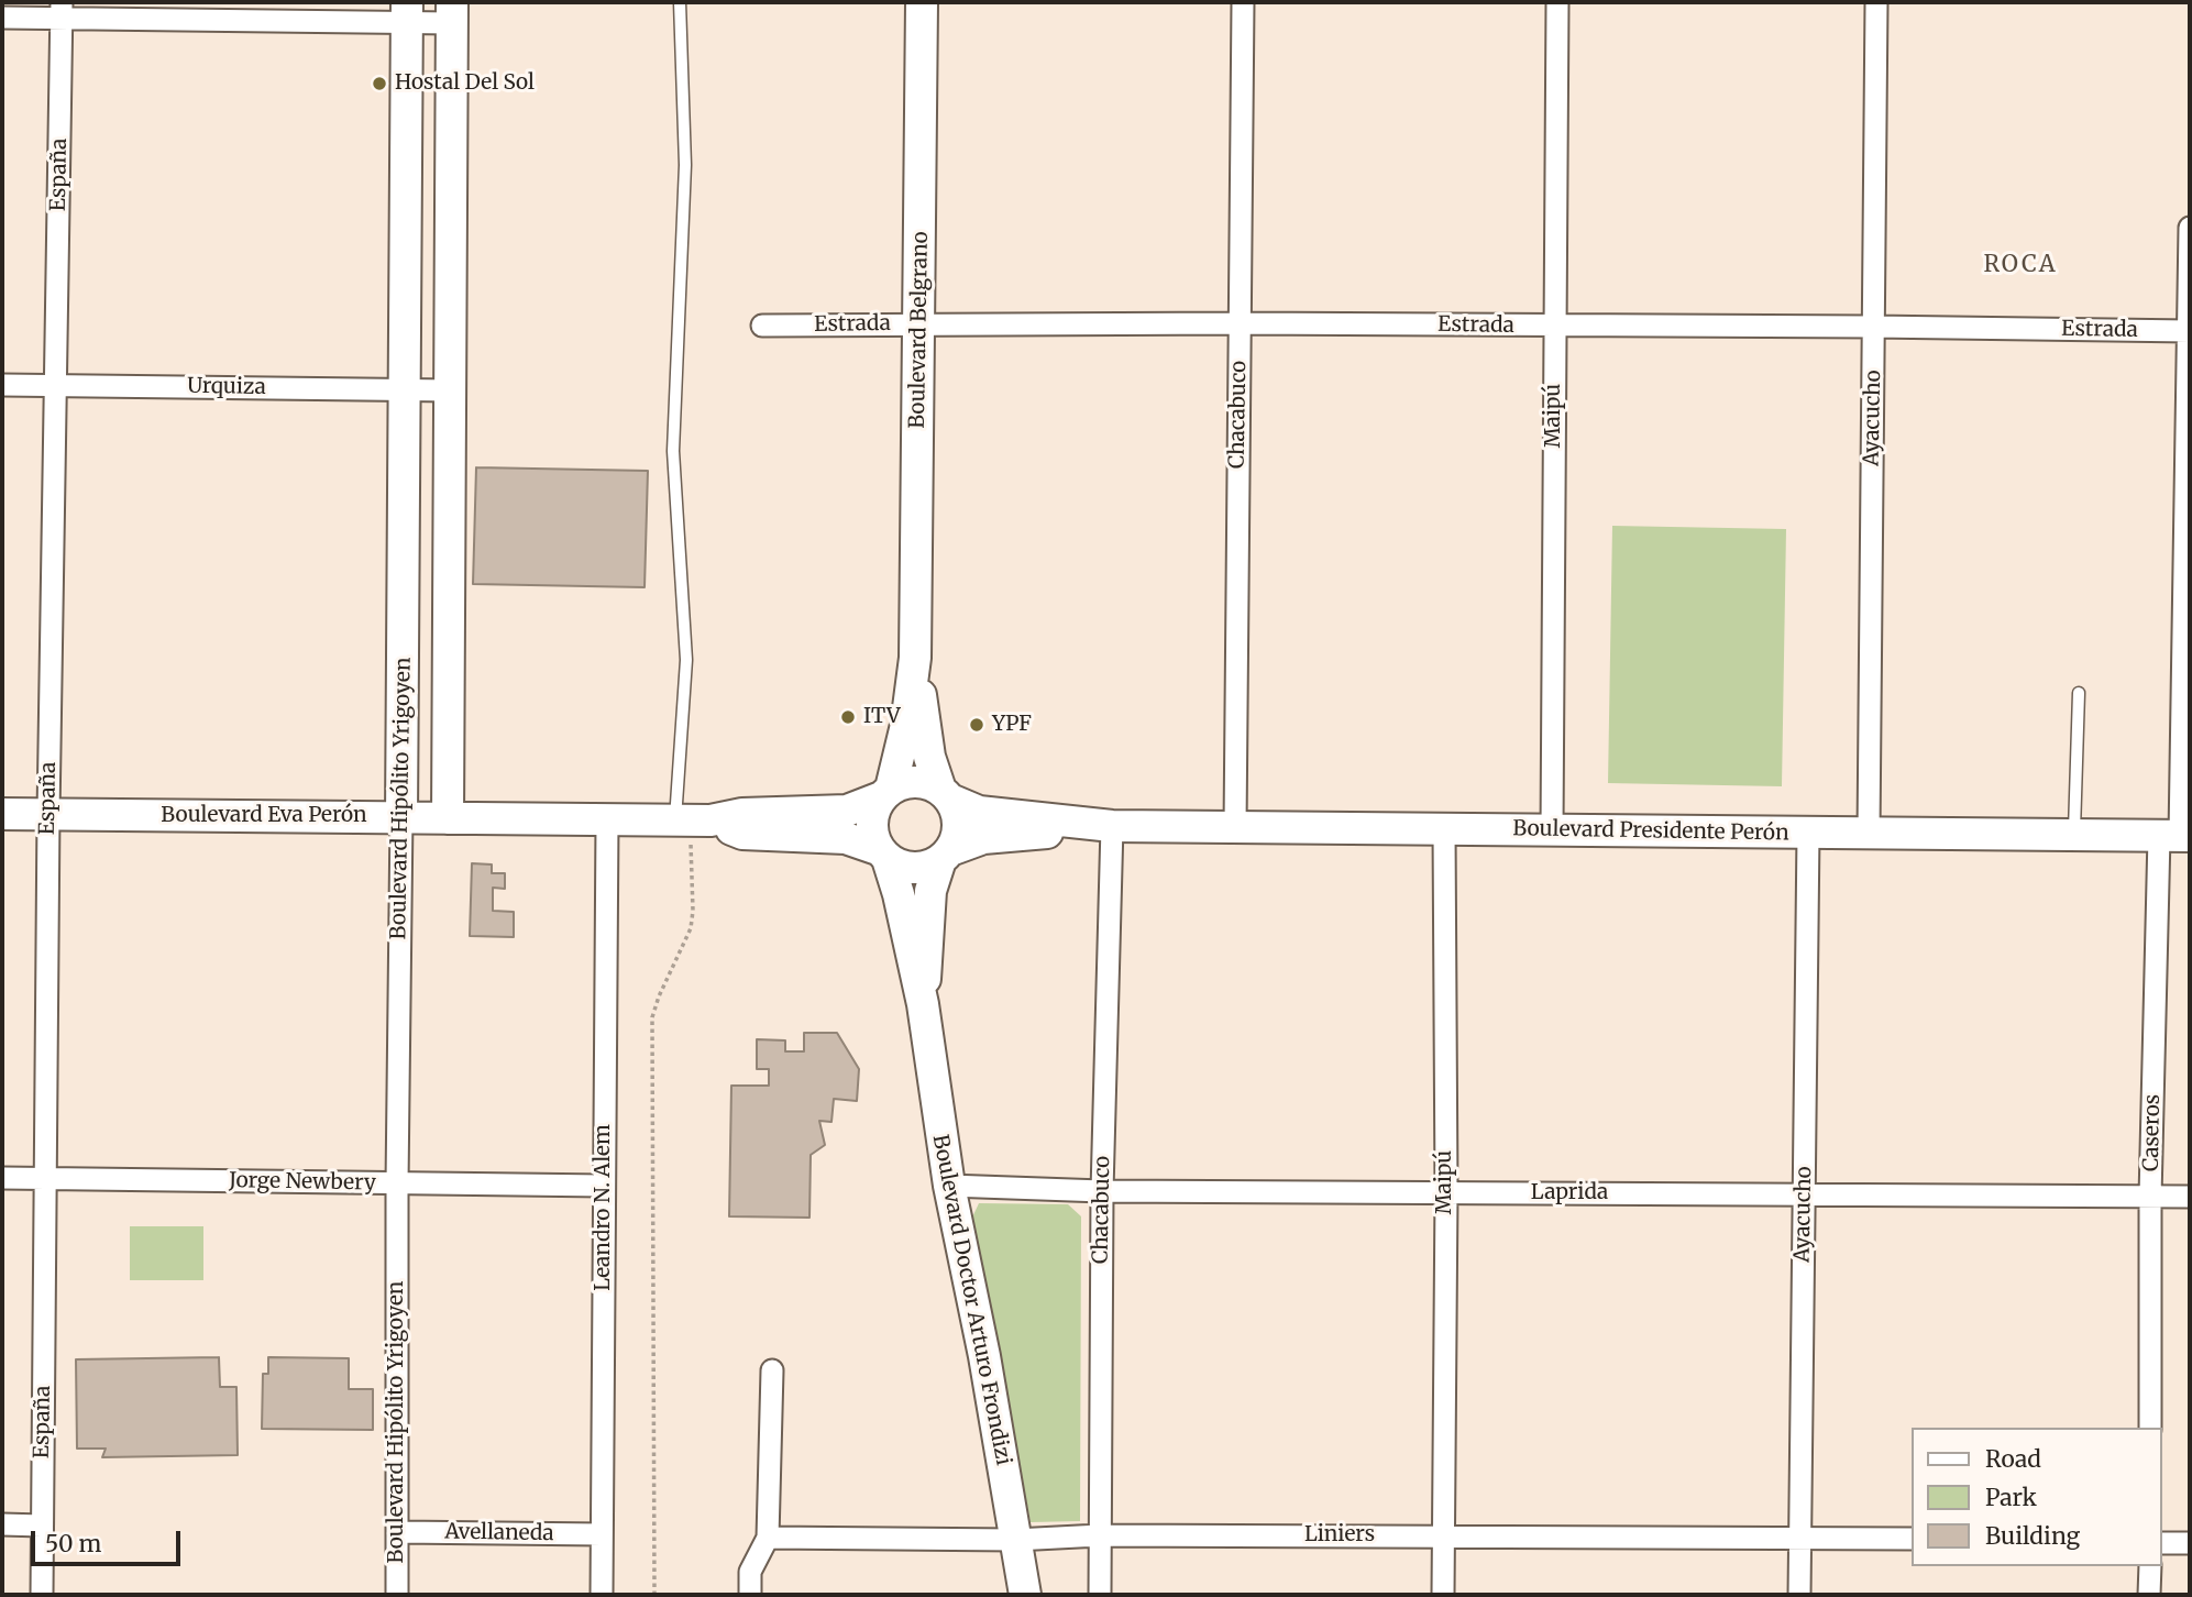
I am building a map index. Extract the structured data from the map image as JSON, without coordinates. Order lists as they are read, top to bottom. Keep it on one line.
{"streets":{"street":["España","Estrada","Boulevard Belgrano","Urquiza","Chacabuco","Maipú","Ayacucho","Boulevard Hipólito Yrigoyen","Boulevard Eva Perón","Boulevard Presidente Perón","Caseros","Jorge Newbery","Laprida","Leandro N. Alem","Boulevard Doctor Arturo Frondizi","Avellaneda","Liniers"]},"crossings":[["España","Urquiza"],["España","Boulevard Eva Perón"],["España","Jorge Newbery"],["Estrada","Boulevard Belgrano"],["Estrada","Chacabuco"],["Estrada","Maipú"],["Estrada","Ayacucho"],["Estrada","Caseros"],["Boulevard Belgrano","Boulevard Presidente Perón"],["Boulevard Belgrano","Boulevard Doctor Arturo Frondizi"],["Urquiza","Boulevard Hipólito Yrigoyen"],["Chacabuco","Boulevard Presidente Perón"],["Chacabuco","Laprida"],["Chacabuco","Liniers"],["Maipú","Boulevard Presidente Perón"],["Maipú","Laprida"],["Maipú","Liniers"],["Ayacucho","Boulevard Presidente Perón"],["Ayacucho","Laprida"],["Ayacucho","Liniers"],["Boulevard Hipólito Yrigoyen","Boulevard Eva Perón"],["Boulevard Hipólito Yrigoyen","Jorge Newbery"],["Boulevard Hipólito Yrigoyen","Avellaneda"],["Boulevard Eva Perón","Boulevard Presidente Perón"],["Boulevard Eva Perón","Leandro N. Alem"],["Boulevard Presidente Perón","Caseros"],["Boulevard Presidente Perón","Boulevard Doctor Arturo Frondizi"],["Caseros","Laprida"],["Jorge Newbery","Leandro N. Alem"],["Laprida","Boulevard Doctor Arturo Frondizi"],["Leandro N. Alem","Avellaneda"],["Boulevard Doctor Arturo Frondizi","Liniers"]],"districts":["ROCA"],"places":["Hostal Del Sol","ITV","YPF"],"legend":["Road","Park","Building"],"scale_bar":"50 m"}
